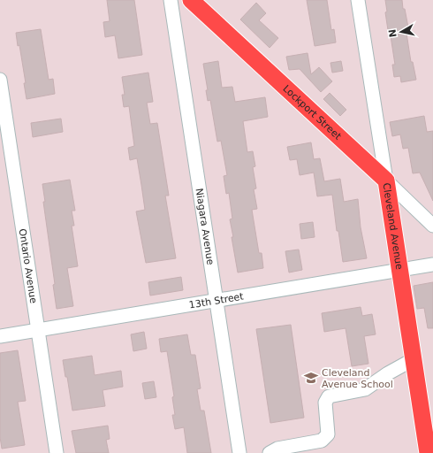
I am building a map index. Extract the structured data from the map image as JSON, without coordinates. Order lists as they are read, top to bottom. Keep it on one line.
{"streets":{"main road":["Lockport Street","Cleveland Avenue"],"street":["Niagara Avenue","Ontario Avenue","13th Street"]},"crossings":[["Lockport Street","Cleveland Avenue"],["Niagara Avenue","13th Street"],["Cleveland Avenue","13th Street"],["Ontario Avenue","13th Street"]],"places":{"school or university":["Cleveland Avenue School"]},"north":"left"}
